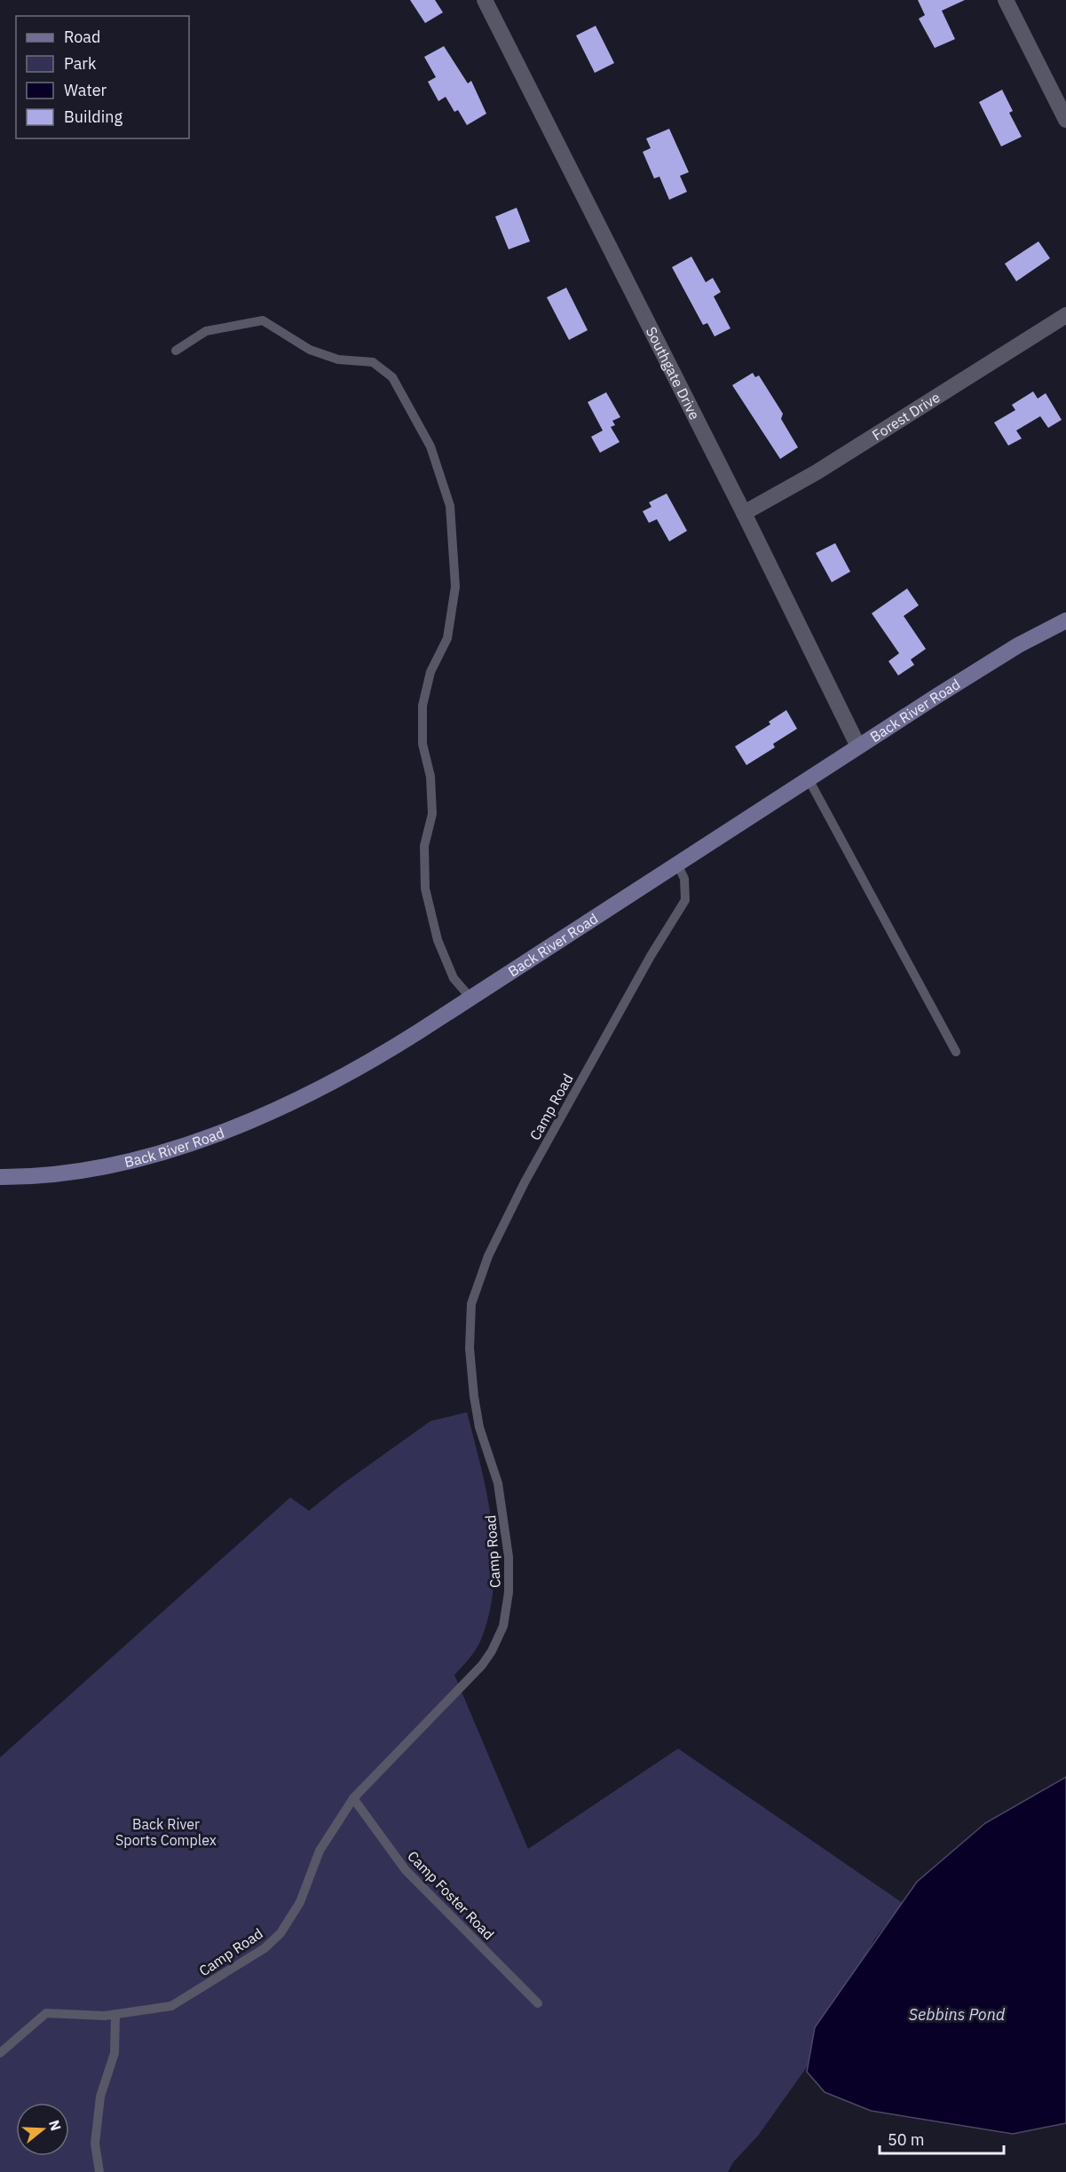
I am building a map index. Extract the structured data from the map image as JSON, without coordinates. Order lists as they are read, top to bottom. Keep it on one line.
{"streets":{"street":["Southgate Drive","Forest Drive","Back River Road"],"lane":["Camp Road","Camp Foster Road"]},"crossings":[["Southgate Drive","Forest Drive"],["Southgate Drive","Back River Road"],["Back River Road","Camp Road"],["Camp Road","Camp Foster Road"]],"water":["Sebbins Pond"],"parks":["Back River Sports Complex"],"legend":["Road","Park","Water","Building"],"scale_bar":"50 m","north":"right"}
